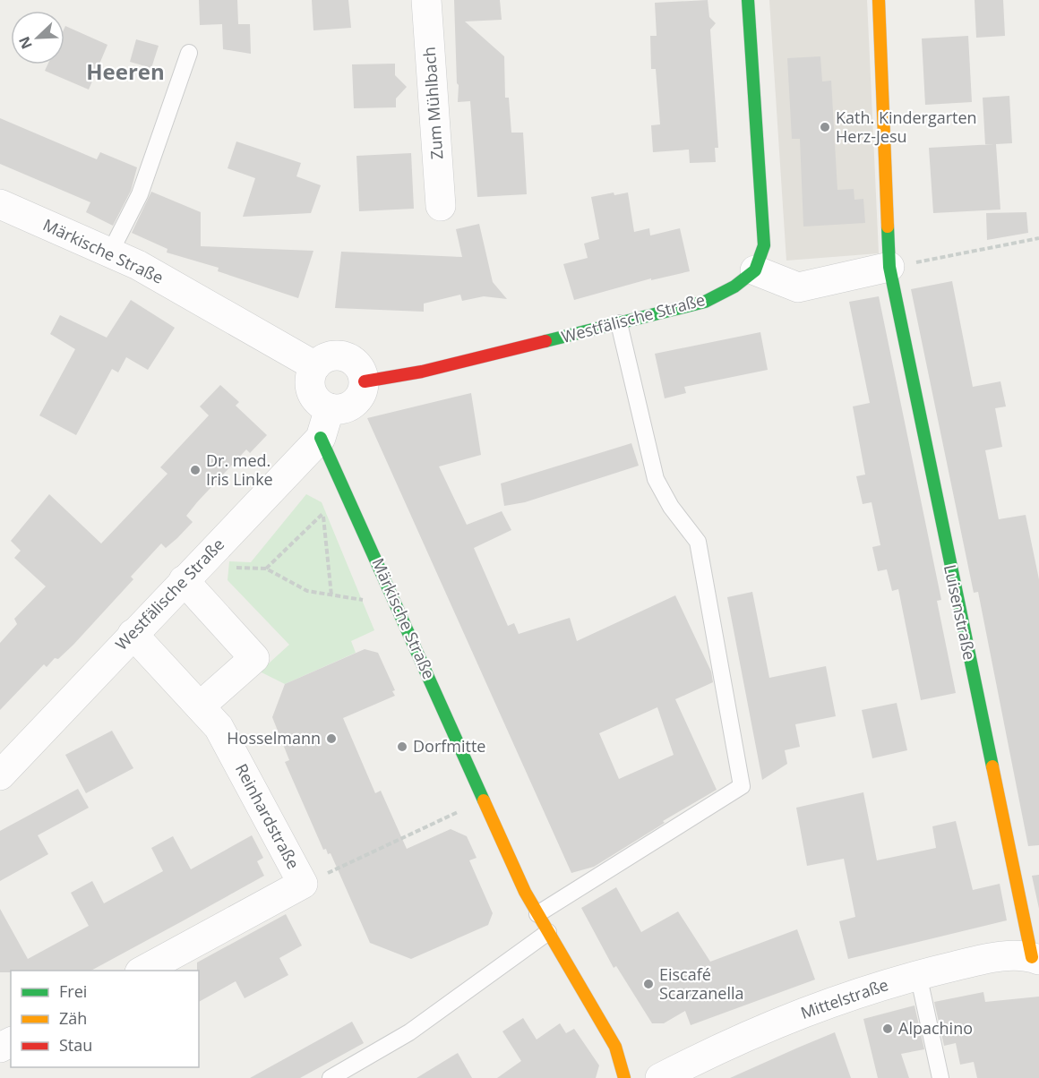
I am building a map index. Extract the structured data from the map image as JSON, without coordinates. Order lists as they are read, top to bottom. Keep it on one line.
{"streets":{"street":["Zum Mühlbach","Märkische Straße","Westfälische Straße","Luisenstraße","Reinhardstraße","Mittelstraße"]},"crossings":[["Märkische Straße","Westfälische Straße"],["Westfälische Straße","Reinhardstraße"],["Luisenstraße","Mittelstraße"]],"districts":["Heeren"],"places":["Kath. Kindergarten Herz-Jesu","Dr. med. Iris Linke","Hosselmann","Dorfmitte","Eiscafé Scarzanella","Alpachino"],"legend":["Frei","Zäh","Stau"],"north":"bottom left"}
